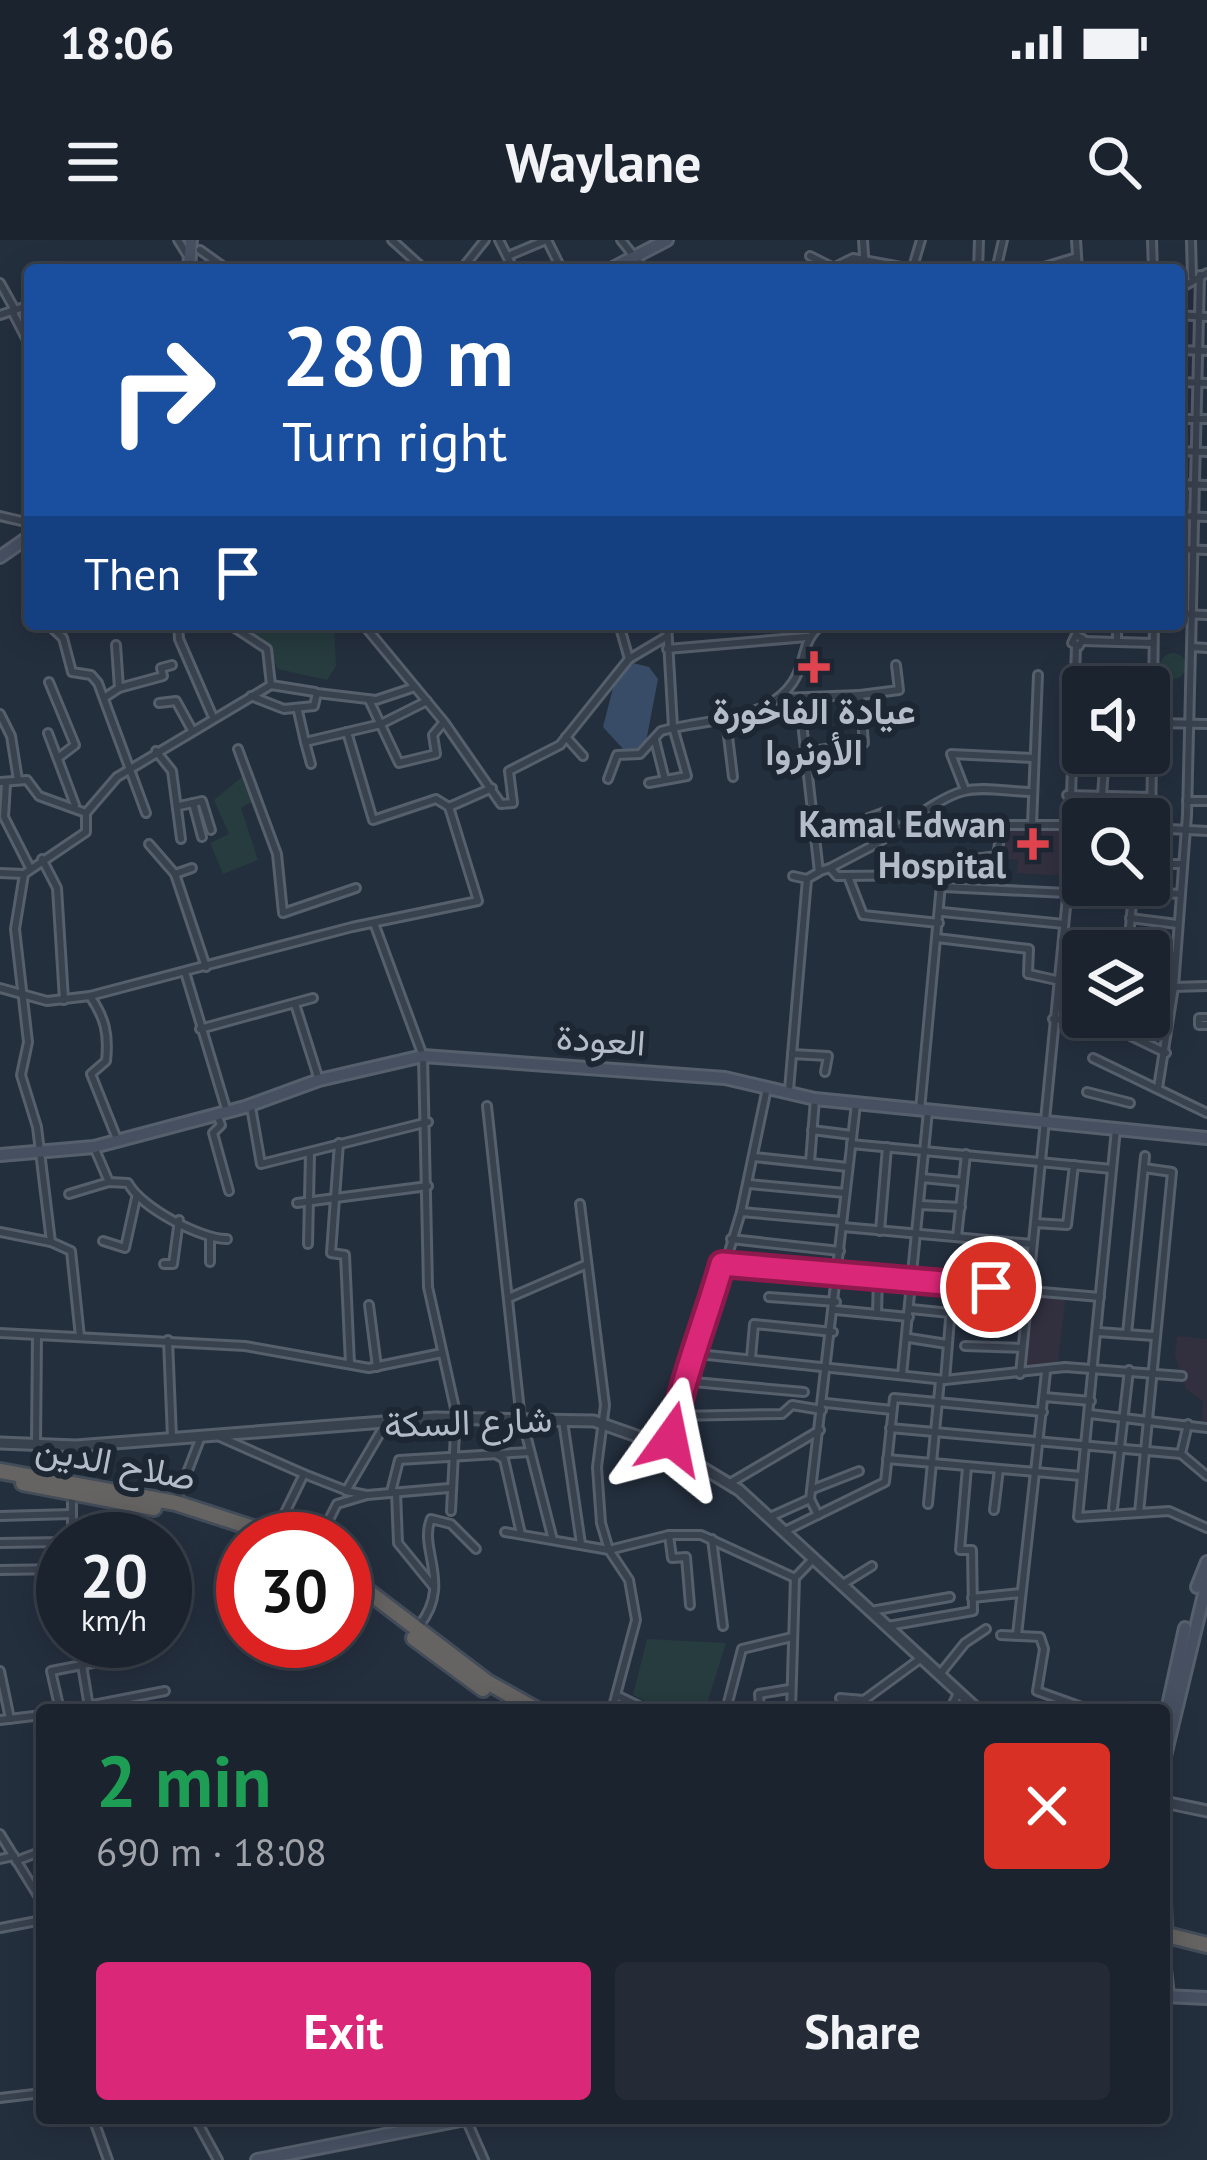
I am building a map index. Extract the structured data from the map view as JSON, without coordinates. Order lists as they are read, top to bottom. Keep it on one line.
{"streets":{"highway":["صلاح الدين"],"main road":["العودة"],"street":["شارع السكة"]},"places":{"health":["عيادة الفاخورة الأونروا","Kamal Edwan Hospital"]},"page":{"status":"18:06","header":"Waylane","turn":["280 m","Turn right"],"then":"Then","speed":"20 km/h","limit":"30","heading":["2 min","690 m · 18:08"],"buttons":["Exit","Share"]}}
